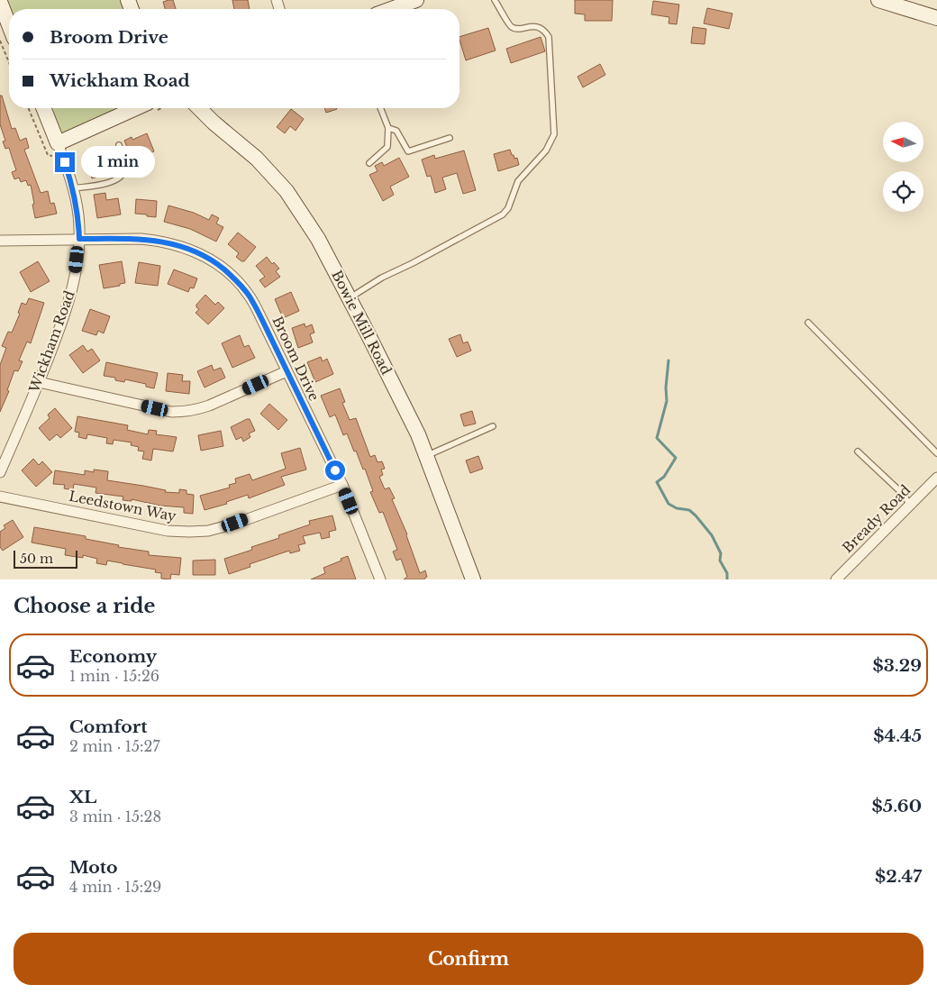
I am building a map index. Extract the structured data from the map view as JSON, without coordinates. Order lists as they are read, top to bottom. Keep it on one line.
{"streets":{"street":["Bowie Mill Road","Wickham Road","Broom Drive","Leedstown Way","Bready Road"]},"crossings":[["Wickham Road","Broom Drive"],["Broom Drive","Leedstown Way"]],"scale_bar":"50 m","north":"left","page":{"banner":["Broom Drive","Wickham Road"],"bubble":"1 min","scale":"50 m","heading":"Choose a ride","list":[{"name":"Economy","note":"1 min · 15:26","value":"$3.29"},{"name":"Comfort","note":"2 min · 15:27","value":"$4.45"},{"name":"XL","note":"3 min · 15:28","value":"$5.60"},{"name":"Moto","note":"4 min · 15:29","value":"$2.47"}],"buttons":"Confirm"}}
